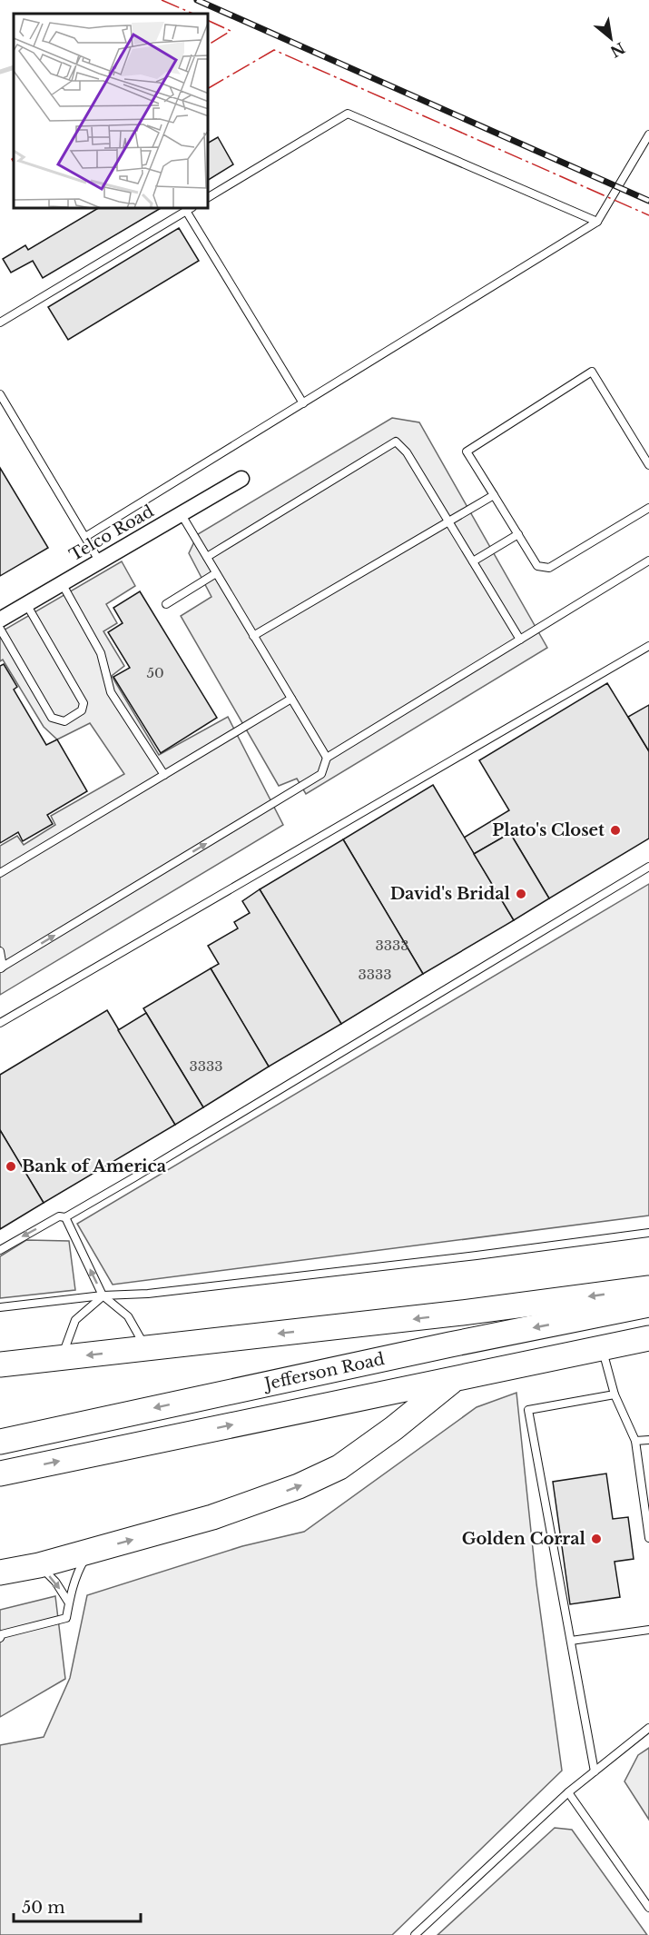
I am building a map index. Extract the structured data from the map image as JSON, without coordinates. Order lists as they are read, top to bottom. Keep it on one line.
{"streets":{"main road":["Jefferson Road"],"street":["Telco Road"]},"places":["Plato's Closet","David's Bridal","Bank of America","Golden Corral"],"house_numbers":["50","3333","3333","3333"],"scale_bar":"50 m","north":"bottom right"}
